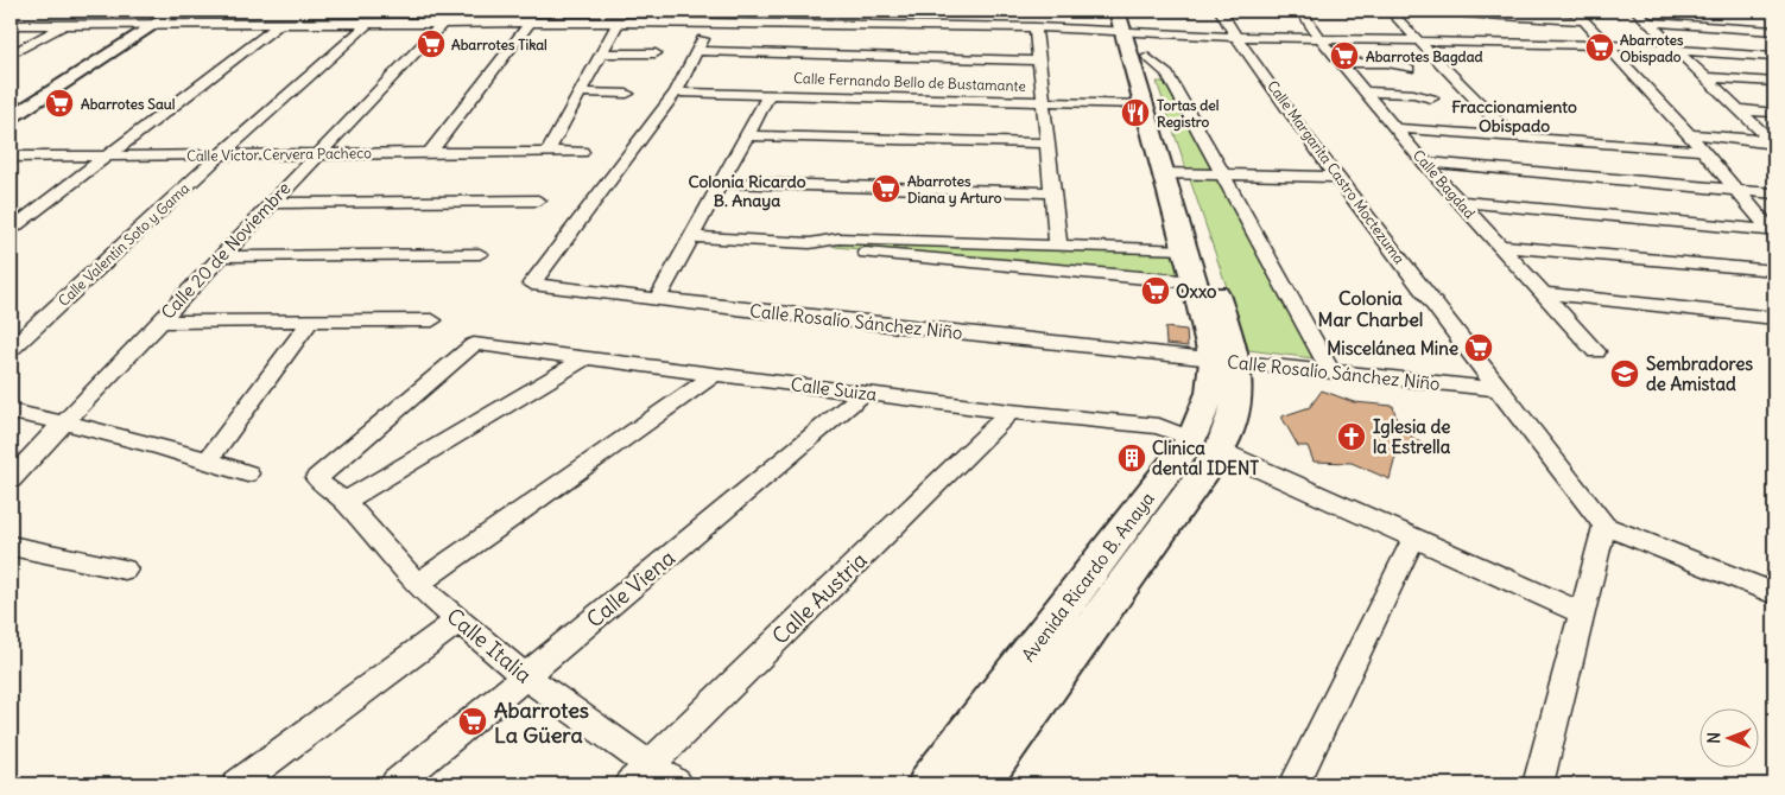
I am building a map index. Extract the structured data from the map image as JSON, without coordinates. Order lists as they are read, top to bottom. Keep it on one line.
{"streets":{"main road":["Avenida Ricardo B. Anaya"],"street":["Calle Fernando Bello de Bustamante","Calle Víctor Cervera Pacheco","Calle Margarita Castro Moctezuma","Calle Bagdad","Calle Valentín Soto y Gama","Calle 20 de Noviembre","Calle Rosalío Sánchez Niño","Calle Suiza","Calle Viena","Calle Austria","Calle Italia"]},"crossings":[["Calle Fernando Bello de Bustamante","Calle Rosalío Sánchez Niño"],["Calle Fernando Bello de Bustamante","Avenida Ricardo B. Anaya"],["Calle Víctor Cervera Pacheco","Calle Valentín Soto y Gama"],["Calle Víctor Cervera Pacheco","Calle 20 de Noviembre"],["Calle Margarita Castro Moctezuma","Calle Rosalío Sánchez Niño"],["Calle Rosalío Sánchez Niño","Avenida Ricardo B. Anaya"],["Calle Suiza","Avenida Ricardo B. Anaya"],["Calle Suiza","Calle Viena"],["Calle Suiza","Calle Austria"],["Calle Suiza","Calle Italia"],["Calle Viena","Calle Italia"],["Calle Austria","Calle Italia"]],"districts":["Fraccionamiento Obispado","Colonia Ricardo B. Anaya","Colonia Mar Charbel"],"places":{"supermarket":["Abarrotes Tikal","Abarrotes Obispado","Abarrotes Bagdad","Abarrotes Saul","Abarrotes Diana y Arturo","Oxxo","Miscelánea Mine","Abarrotes La Güera"],"restaurant":["Tortas del Registro"],"school or university":["Sembradores de Amistad"],"church":["Iglesia de la Estrella"],"building":["Clinica dental IDENT"]},"north":"left"}
